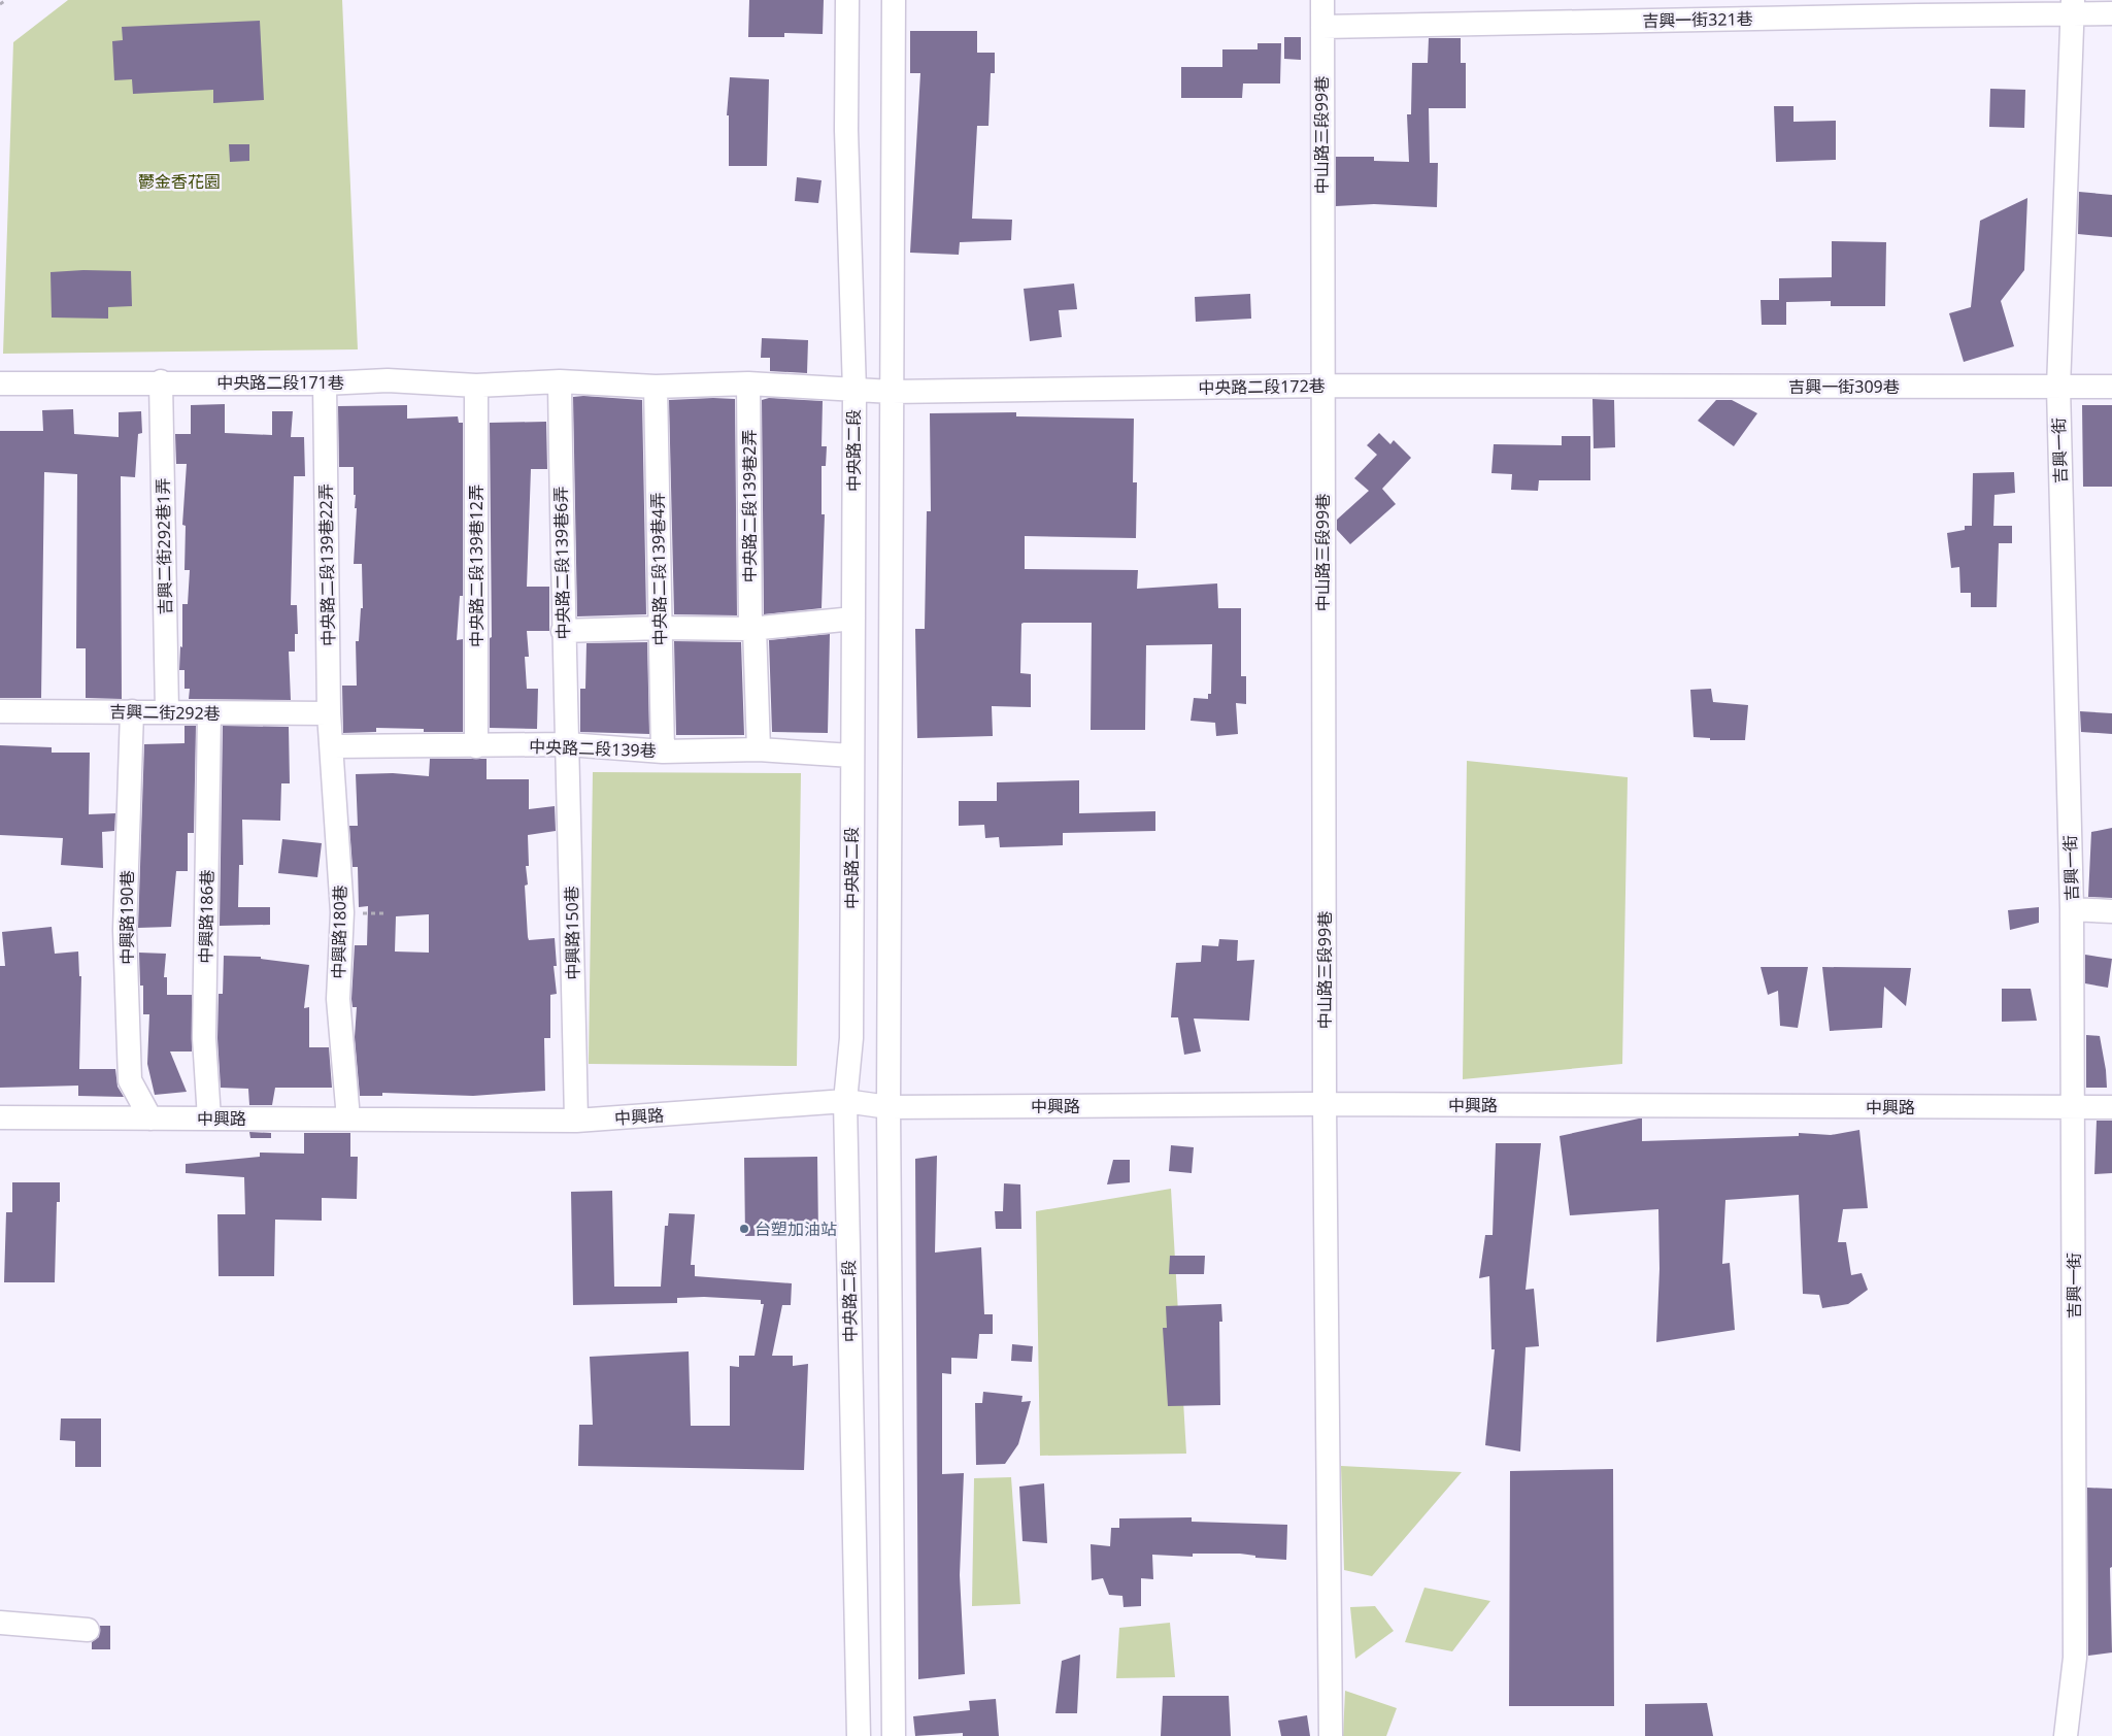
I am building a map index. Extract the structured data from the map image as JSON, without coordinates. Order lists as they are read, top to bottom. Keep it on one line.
{"streets":{"street":["吉興一街321巷","中山路三段99巷","中央路二段171巷","中央路二段172巷","吉興一街309巷","中央路二段","吉興一街","中央路二段139巷2弄","吉興二街292巷1弄","中央路二段139巷6弄","中央路二段139巷22弄","中央路二段139巷12弄","中央路二段139巷4弄","吉興二街292巷","中央路二段139巷","中興路186巷","中興路190巷","中興路180巷","中興路150巷","中興路"]},"crossings":[["吉興一街321巷","中山路三段99巷"],["吉興一街321巷","吉興一街"],["中山路三段99巷","中央路二段172巷"],["中山路三段99巷","中興路"],["中央路二段171巷","中央路二段172巷"],["中央路二段171巷","中央路二段139巷2弄"],["中央路二段171巷","吉興二街292巷1弄"],["中央路二段171巷","中央路二段139巷6弄"],["中央路二段171巷","中央路二段139巷22弄"],["中央路二段171巷","中央路二段139巷12弄"],["中央路二段171巷","中央路二段139巷4弄"],["中央路二段172巷","吉興一街309巷"],["中央路二段172巷","中央路二段"],["中央路二段172巷","中央路二段139巷2弄"],["吉興一街309巷","吉興一街"],["中央路二段","中央路二段139巷"],["中央路二段","中興路"],["吉興一街","中興路"],["中央路二段139巷2弄","中央路二段139巷"],["吉興二街292巷1弄","吉興二街292巷"],["中央路二段139巷6弄","中央路二段139巷"],["中央路二段139巷6弄","中興路150巷"],["中央路二段139巷22弄","吉興二街292巷"],["中央路二段139巷22弄","中央路二段139巷"],["中央路二段139巷22弄","中興路180巷"],["中央路二段139巷12弄","中央路二段139巷"],["中央路二段139巷4弄","中央路二段139巷"],["吉興二街292巷","中興路186巷"],["吉興二街292巷","中興路190巷"],["中央路二段139巷","中興路180巷"],["中央路二段139巷","中興路150巷"],["中興路186巷","中興路"],["中興路190巷","中興路"],["中興路180巷","中興路"],["中興路150巷","中興路"]],"parks":["鬱金香花園"],"places":["台塑加油站"]}
